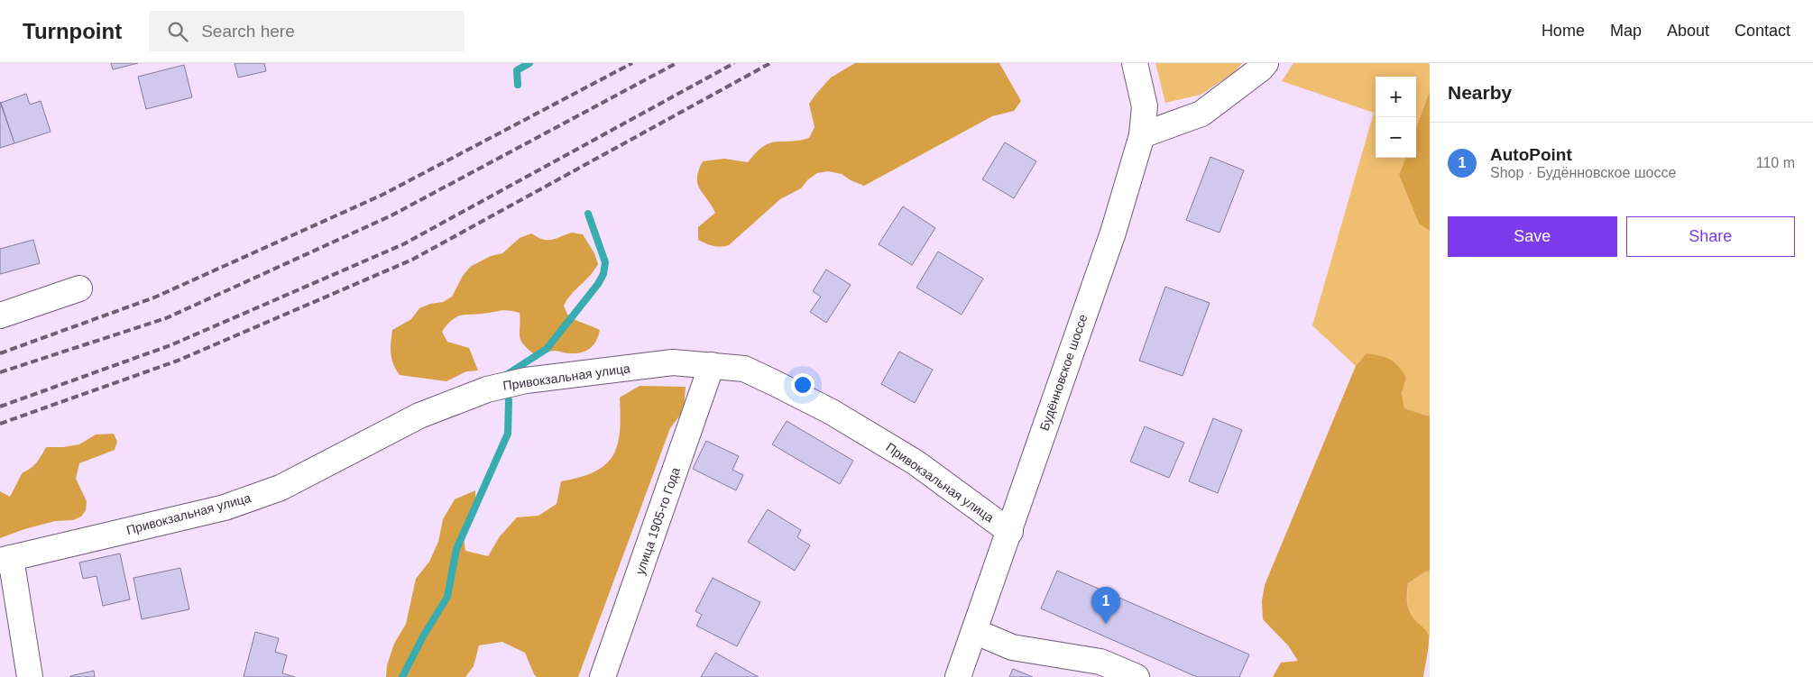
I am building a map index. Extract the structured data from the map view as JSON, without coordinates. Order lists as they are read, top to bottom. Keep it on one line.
{"streets":{"street":["Будённовское шоссе","Привокзальная улица","улица 1905-го Года"]},"crossings":[["Будённовское шоссе","Привокзальная улица"],["Привокзальная улица","улица 1905-го Года"]],"page":{"header":"Turnpoint","search":"Search here","nav":["Home","Map","About","Contact"],"heading":"Nearby","map_buttons":["+","−"],"list":[{"mark":"1","name":"AutoPoint","note":"Shop · Будённовское шоссе","value":"110 m"}],"buttons":["Save","Share"],"pins":"1"}}
